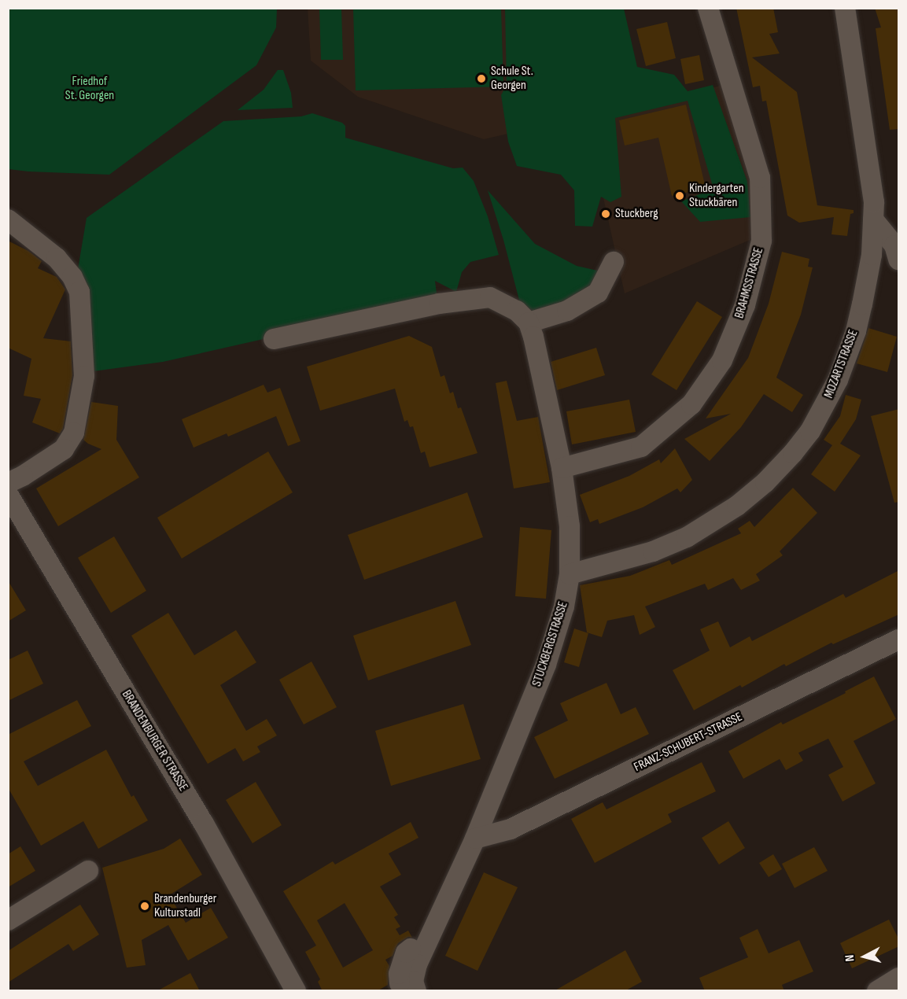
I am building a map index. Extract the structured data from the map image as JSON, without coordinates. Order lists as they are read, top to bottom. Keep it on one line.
{"streets":{"street":["BRAHMSSTRASSE","MOZARTSTRASSE","STUCKBERGSTRASSE","BRANDENBURGER STRASSE","FRANZ-SCHUBERT-STRASSE"]},"crossings":[["BRAHMSSTRASSE","STUCKBERGSTRASSE"],["MOZARTSTRASSE","STUCKBERGSTRASSE"],["STUCKBERGSTRASSE","FRANZ-SCHUBERT-STRASSE"]],"parks":["Friedhof St. Georgen"],"places":["Schule St. Georgen","Kindergarten Stuckbären","Stuckberg","Brandenburger Kulturstadl"],"north":"left"}
